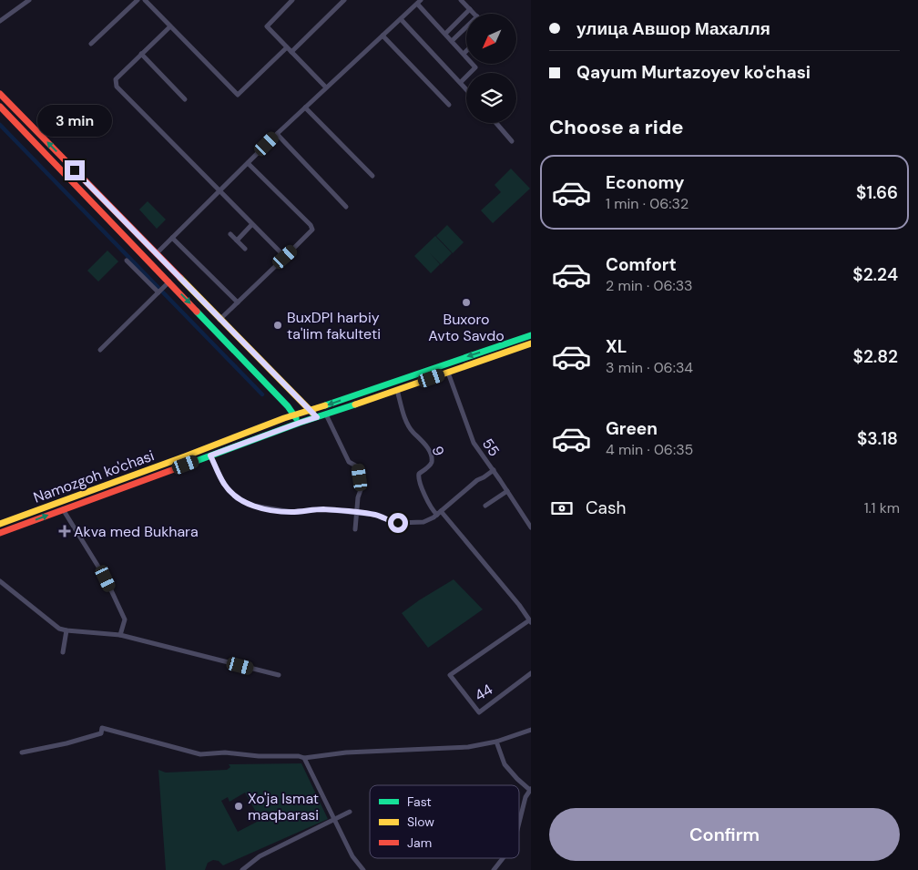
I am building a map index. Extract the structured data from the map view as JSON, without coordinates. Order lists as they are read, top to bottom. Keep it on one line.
{"streets":{"main road":["Namozgoh ko'chasi"],"street":["55","9","44"]},"crossings":[["55","Namozgoh ko'chasi"],["9","Namozgoh ko'chasi"],["9","44"]],"places":{"other":["Buxoro Avto Savdo","BuxDPI harbiy ta'lim fakulteti","Xo'ja Ismat maqbarasi"],"health":["Akva med Bukhara"]},"legend":["Fast","Slow","Jam"],"north":"bottom left","page":{"banner":["улица Авшор Махалля","Qayum Murtazoyev ko'chasi"],"heading":"Choose a ride","bubble":"3 min","list":[{"name":"Economy","note":"1 min · 06:32","value":"$1.66"},{"name":"Comfort","note":"2 min · 06:33","value":"$2.24"},{"name":"XL","note":"3 min · 06:34","value":"$2.82"},{"name":"Green","note":"4 min · 06:35","value":"$3.18"}],"pay":["Cash","1.1 km"],"buttons":"Confirm"}}
